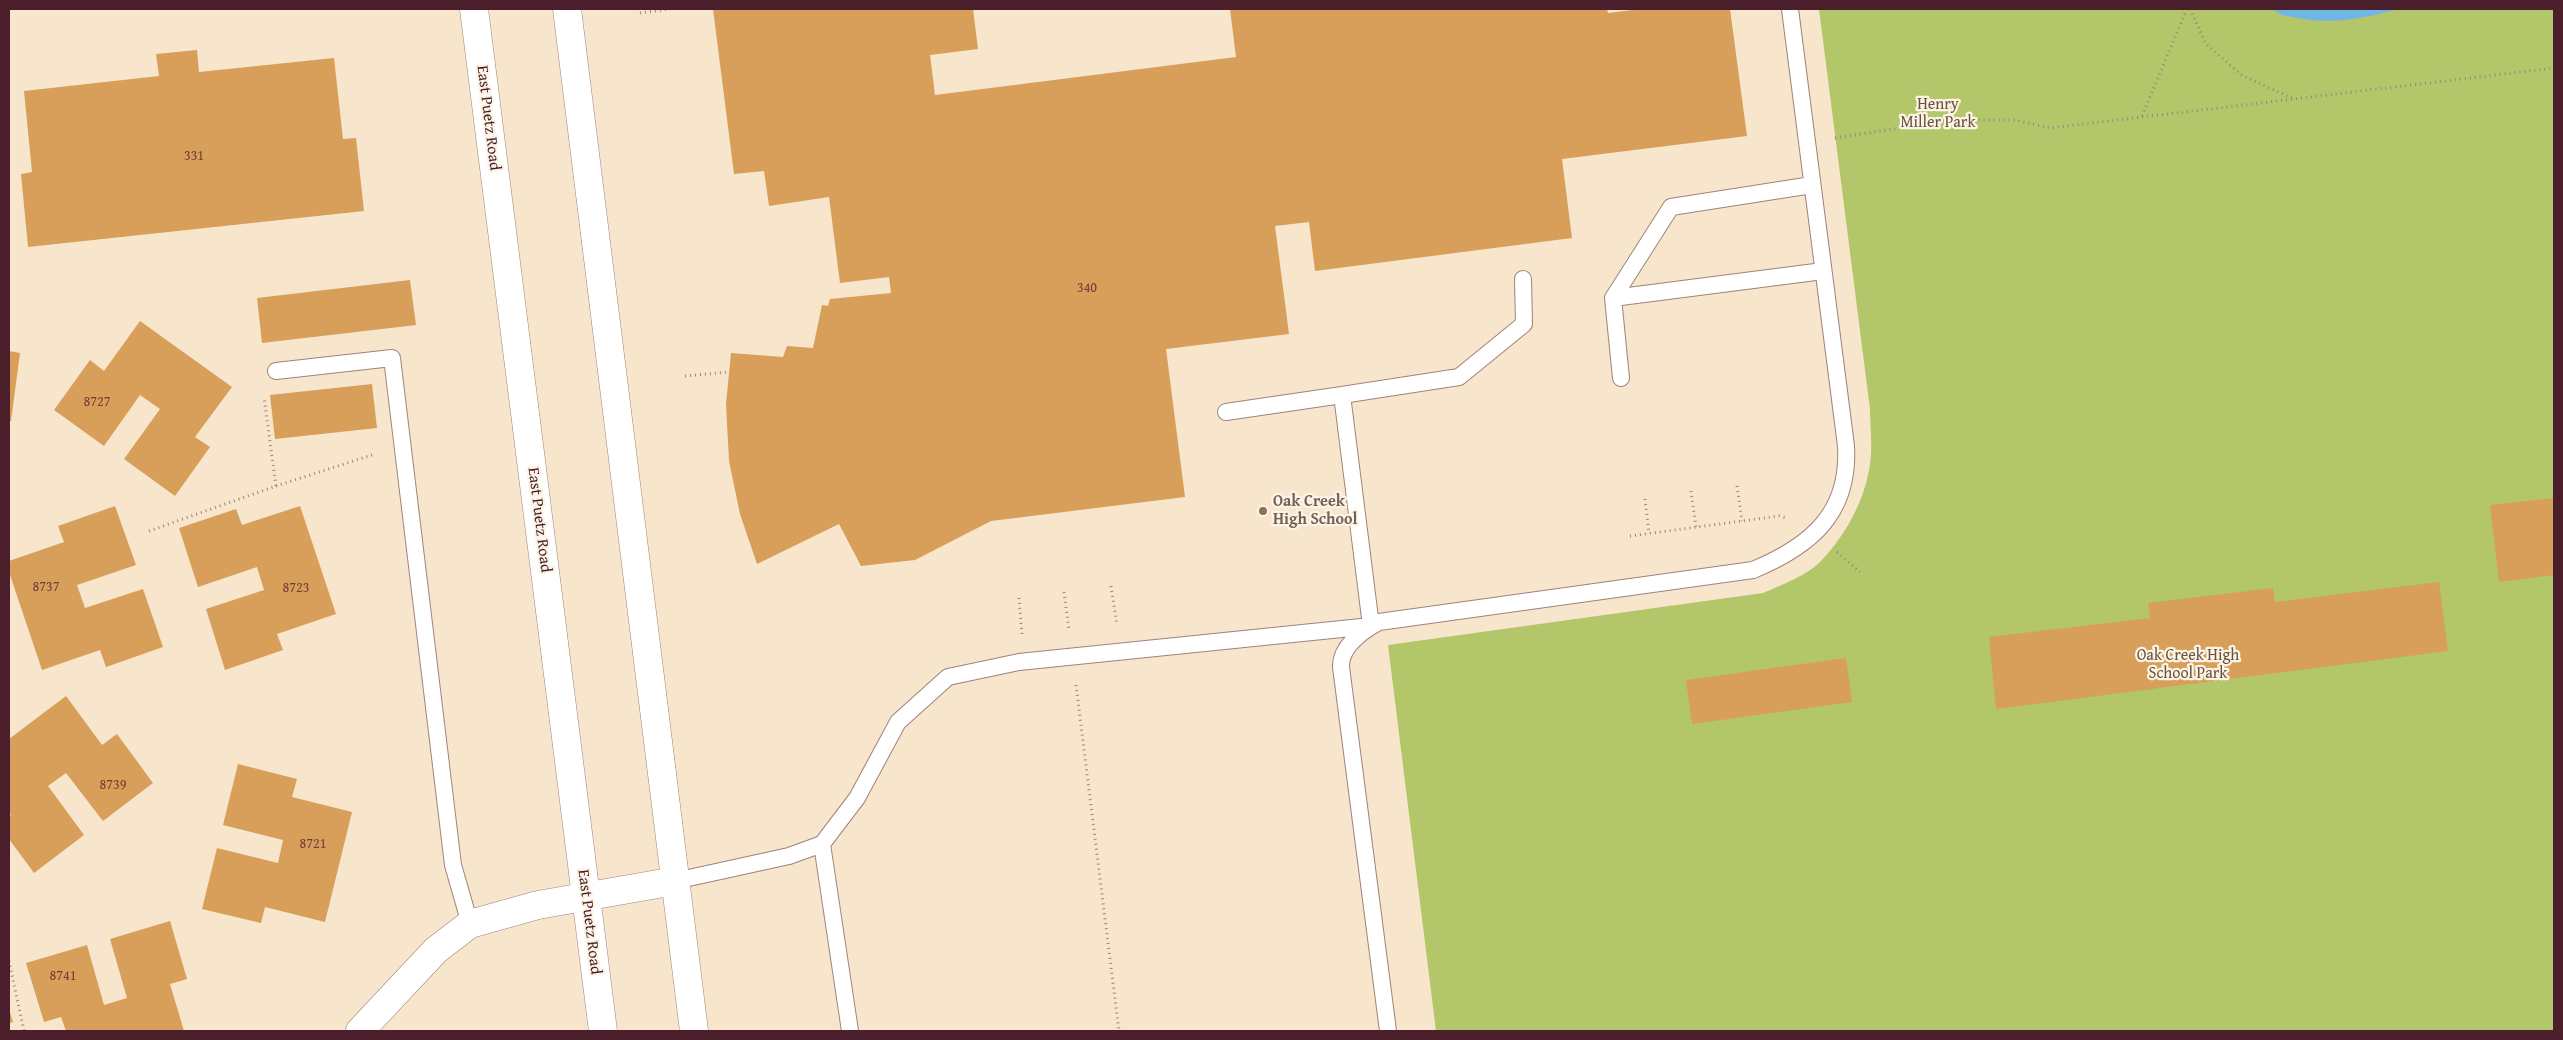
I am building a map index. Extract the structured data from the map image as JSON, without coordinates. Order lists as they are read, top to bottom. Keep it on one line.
{"streets":{"street":["East Puetz Road"]},"parks":["Henry Miller Park","Oak Creek High School Park"],"places":["Oak Creek High School"],"house_numbers":["331","340","8727","8737","8723","8739","8721","8741"]}
